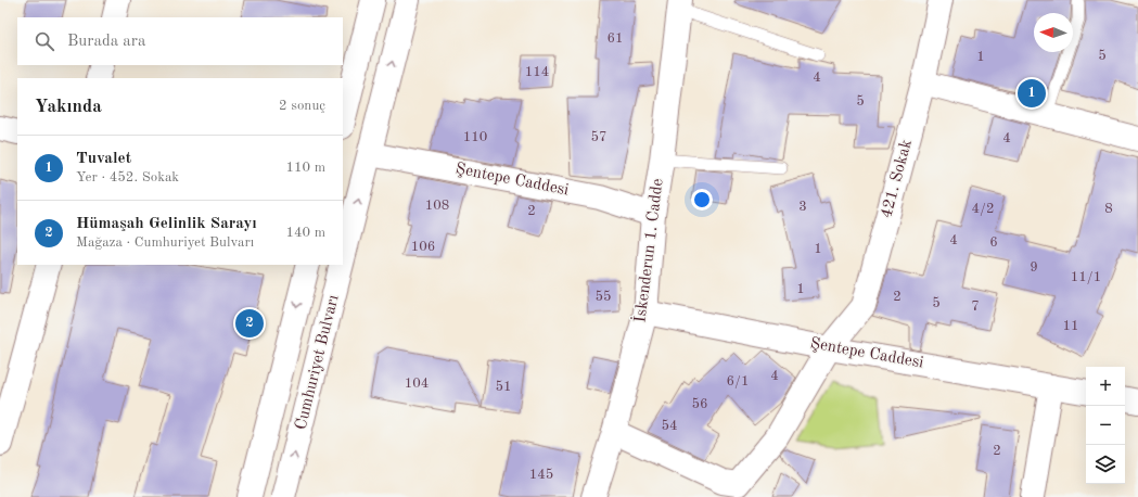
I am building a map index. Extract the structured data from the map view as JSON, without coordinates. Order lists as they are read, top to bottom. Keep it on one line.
{"streets":{"street":["421. Sokak","Şentepe Caddesi","İskenderun 1. Cadde","Cumhuriyet Bulvarı"]},"crossings":[["421. Sokak","Şentepe Caddesi"],["421. Sokak","İskenderun 1. Cadde"],["Şentepe Caddesi","İskenderun 1. Cadde"],["Şentepe Caddesi","Cumhuriyet Bulvarı"]],"house_numbers":["61","5","1","114","4","5","110","57","4","108","3","4/2","8","2","4","6","106","1","9","11/1","1","55","2","5","7","11","4","6/1","104","51","56","54","2","145"],"north":"left","page":{"search":"Burada ara","pins":["1","2"],"heading":["Yakında","2 sonuç"],"list":[{"mark":"1","name":"Tuvalet","note":"Yer · 452. Sokak","value":"110 m"},{"mark":"2","name":"Hümaşah Gelinlik Sarayı","note":"Mağaza · Cumhuriyet Bulvarı","value":"140 m"}],"map_buttons":["+","−"]}}
